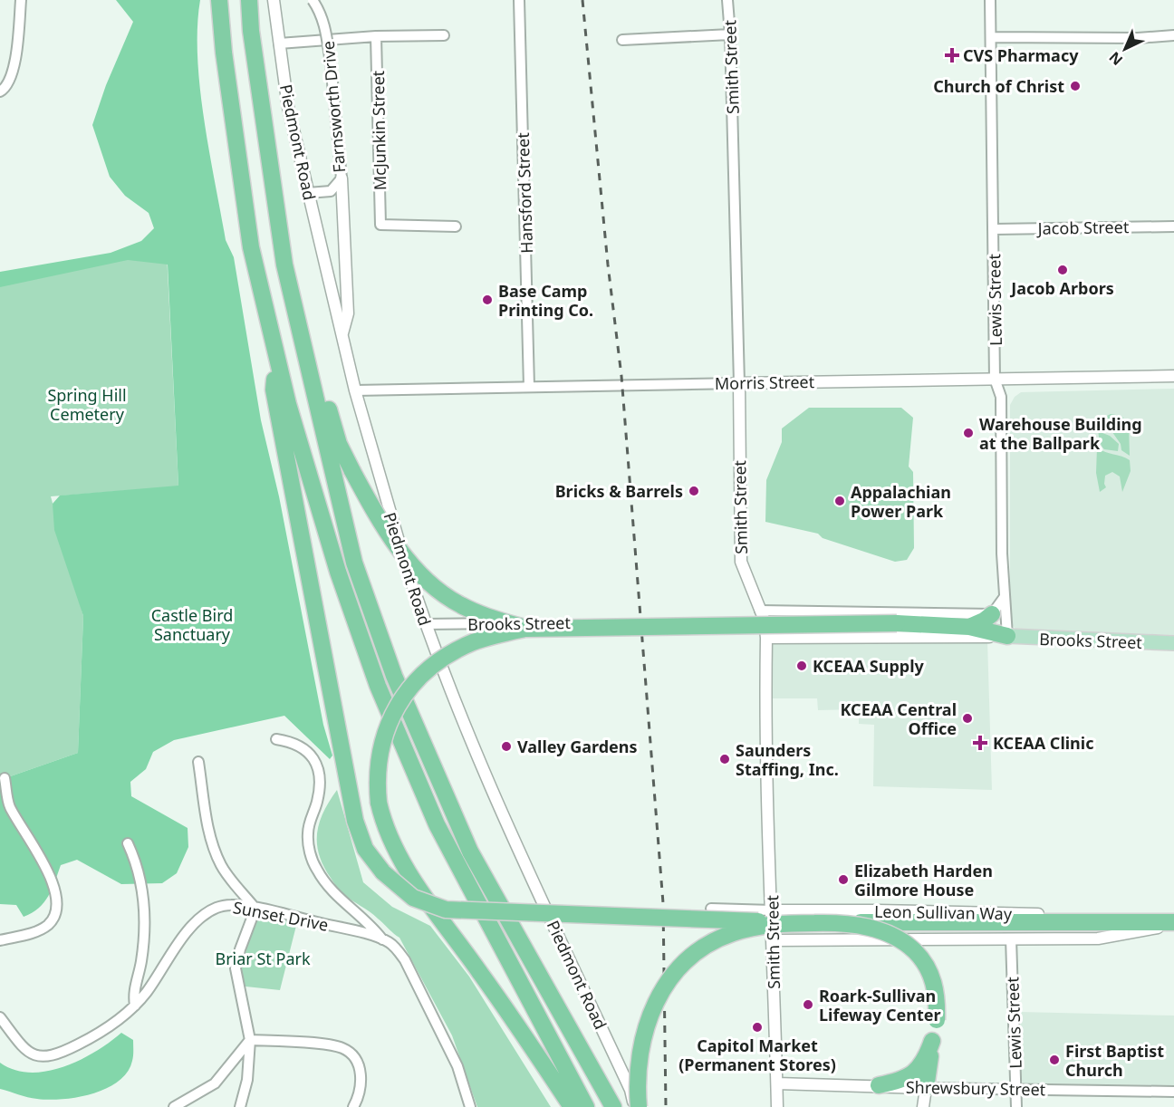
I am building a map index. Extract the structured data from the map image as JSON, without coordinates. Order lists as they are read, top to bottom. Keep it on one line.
{"streets":{"main road":["Brooks Street"],"street":["Smith Street","Farnsworth Drive","McJunkin Street","Piedmont Road","Hansford Street","Jacob Street","Lewis Street","Morris Street","Leon Sullivan Way","Sunset Drive","Shrewsbury Street"]},"crossings":[["Smith Street","Morris Street"],["Smith Street","Leon Sullivan Way"],["Smith Street","Shrewsbury Street"],["Farnsworth Drive","Piedmont Road"],["Piedmont Road","Morris Street"],["Piedmont Road","Brooks Street"],["Hansford Street","Morris Street"],["Jacob Street","Lewis Street"],["Lewis Street","Morris Street"],["Lewis Street","Brooks Street"],["Lewis Street","Leon Sullivan Way"],["Lewis Street","Shrewsbury Street"]],"parks":["Spring Hill Cemetery","Castle Bird Sanctuary","Briar St Park"],"places":{"health":["CVS Pharmacy","KCEAA Clinic"],"other":["Church of Christ","Jacob Arbors","Base Camp Printing Co.","Warehouse Building at the Ballpark","Bricks & Barrels","Appalachian Power Park","KCEAA Supply","KCEAA Central Office","Valley Gardens","Saunders Staffing, Inc.","Elizabeth Harden Gilmore House","Roark-Sullivan Lifeway Center","Capitol Market (Permanent Stores)","First Baptist Church"]},"north":"bottom left"}
